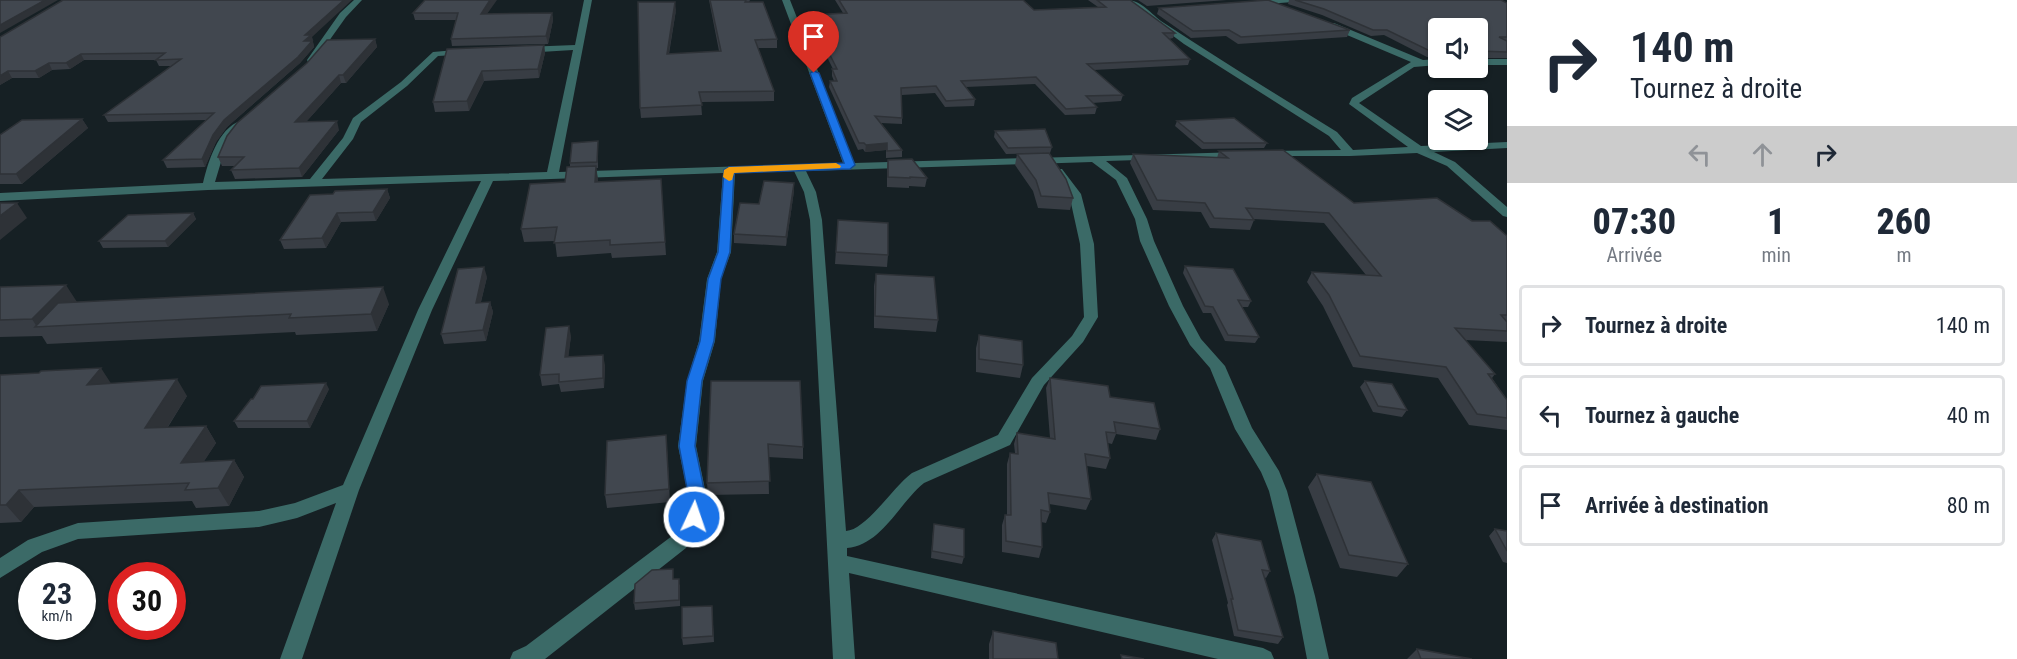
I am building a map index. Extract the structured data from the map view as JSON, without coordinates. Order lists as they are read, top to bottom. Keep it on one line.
{"page":{"turn":["140 m","Tournez à droite"],"eta":["07:30","Arrivée","1","min","260","m"],"list":[{"name":"Tournez à droite","value":"140 m"},{"name":"Tournez à gauche","value":"40 m"},{"name":"Arrivée à destination","value":"80 m"}],"speed":"23 km/h","limit":"30"}}
